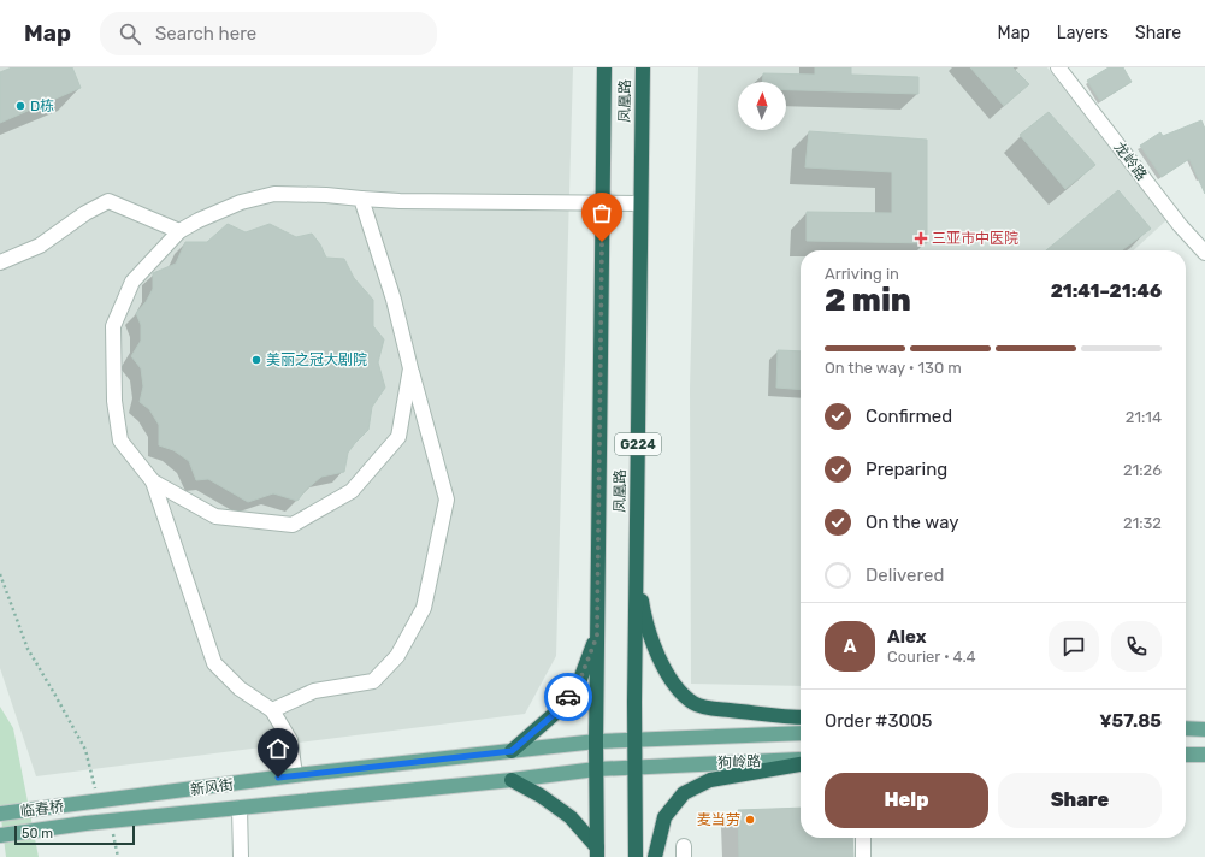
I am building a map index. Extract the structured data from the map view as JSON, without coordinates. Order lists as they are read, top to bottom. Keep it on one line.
{"streets":{"highway":["凤凰路","G224"],"main road":["狗岭路","新风街","临春桥"],"street":["龙岭路"]},"crossings":[["凤凰路","狗岭路"],["凤凰路","新风街"],["狗岭路","新风街"],["新风街","临春桥"]],"places":{"other":["D栋","美丽之冠大剧院","麦当劳"],"health":["三亚市中医院"]},"scale_bar":"50 m","north":"top","page":{"header":"Map","search":"Search here","nav":["Map","Layers","Share"],"heading":["2 min","Arriving in","21:41–21:46"],"panel":["Alex","Courier · 4.4","Order #3005","¥57.85"],"bar":"On the way · 130 m","list":[["Confirmed","21:14"],["Preparing","21:26"],["On the way","21:32"],"Delivered"],"round":"A","buttons":["Help","Share"],"scale":"50 m"}}
